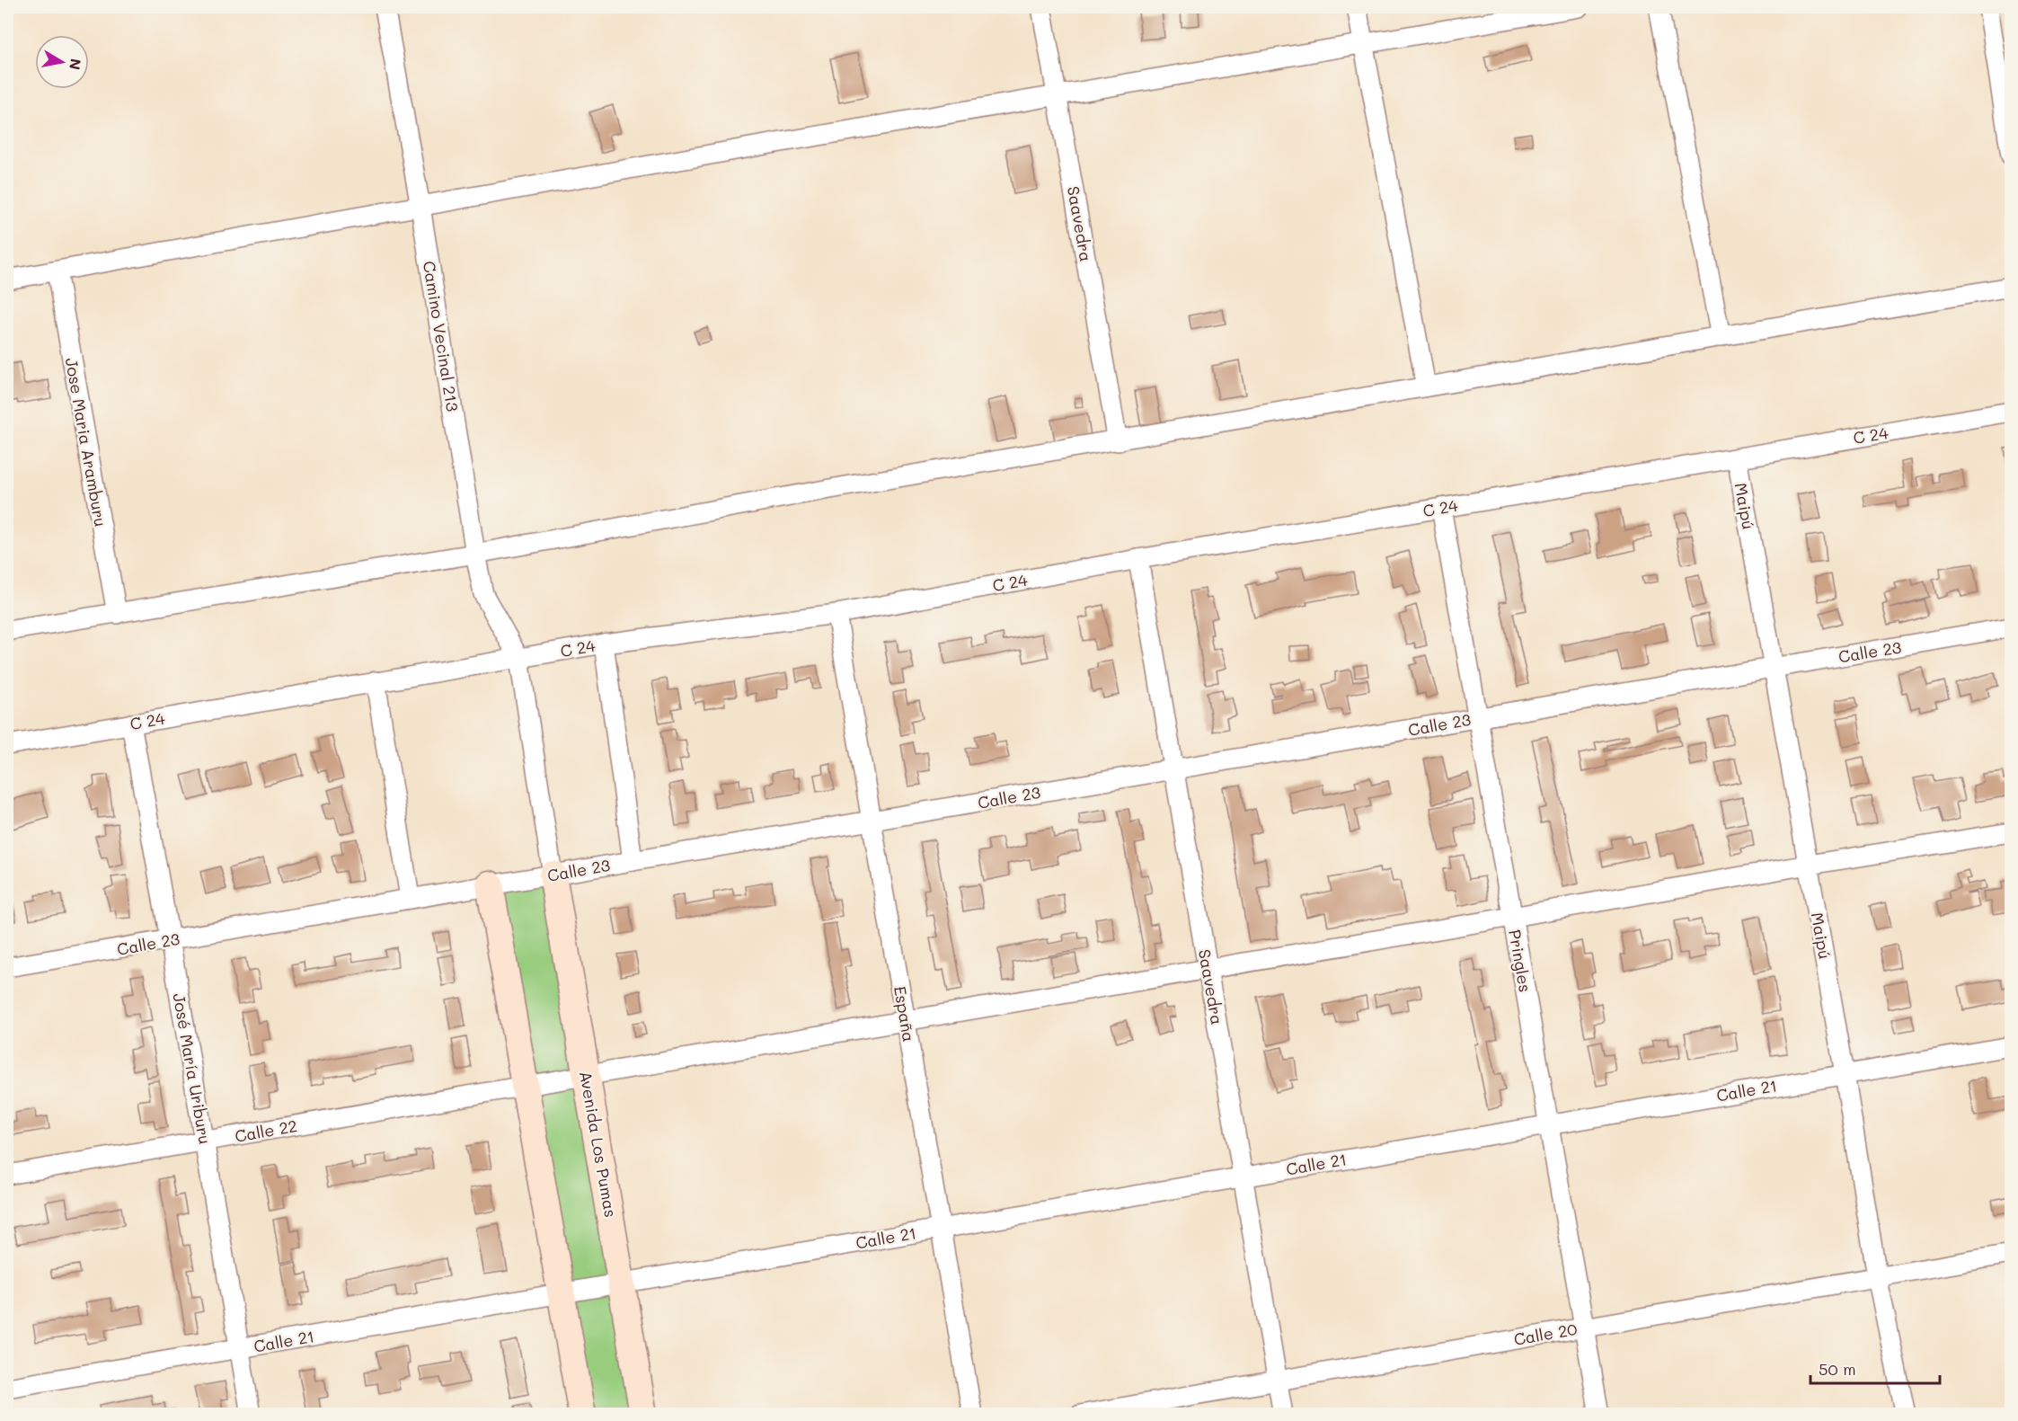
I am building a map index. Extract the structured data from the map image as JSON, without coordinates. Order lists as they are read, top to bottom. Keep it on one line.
{"streets":{"main road":["Avenida Los Pumas"],"street":["Saavedra","Camino Vecinal 213","C 24","Jose Maria Aramburu","Maipú","Calle 23","Pringles","España","José María Uriburu","Calle 21","Calle 22","Calle 20"]},"crossings":[["Saavedra","C 24"],["Saavedra","Calle 23"],["Saavedra","Calle 21"],["Saavedra","Calle 22"],["Saavedra","Calle 20"],["Camino Vecinal 213","C 24"],["C 24","Maipú"],["C 24","Pringles"],["C 24","España"],["C 24","José María Uriburu"],["Maipú","Calle 23"],["Maipú","Calle 21"],["Maipú","Calle 22"],["Maipú","Calle 20"],["Calle 23","Pringles"],["Calle 23","España"],["Calle 23","José María Uriburu"],["Calle 23","Avenida Los Pumas"],["Pringles","Calle 21"],["Pringles","Calle 22"],["Pringles","Calle 20"],["España","Calle 21"],["España","Calle 22"],["José María Uriburu","Calle 21"],["José María Uriburu","Calle 22"],["Calle 21","Avenida Los Pumas"],["Calle 22","Avenida Los Pumas"]],"scale_bar":"50 m","north":"right"}
